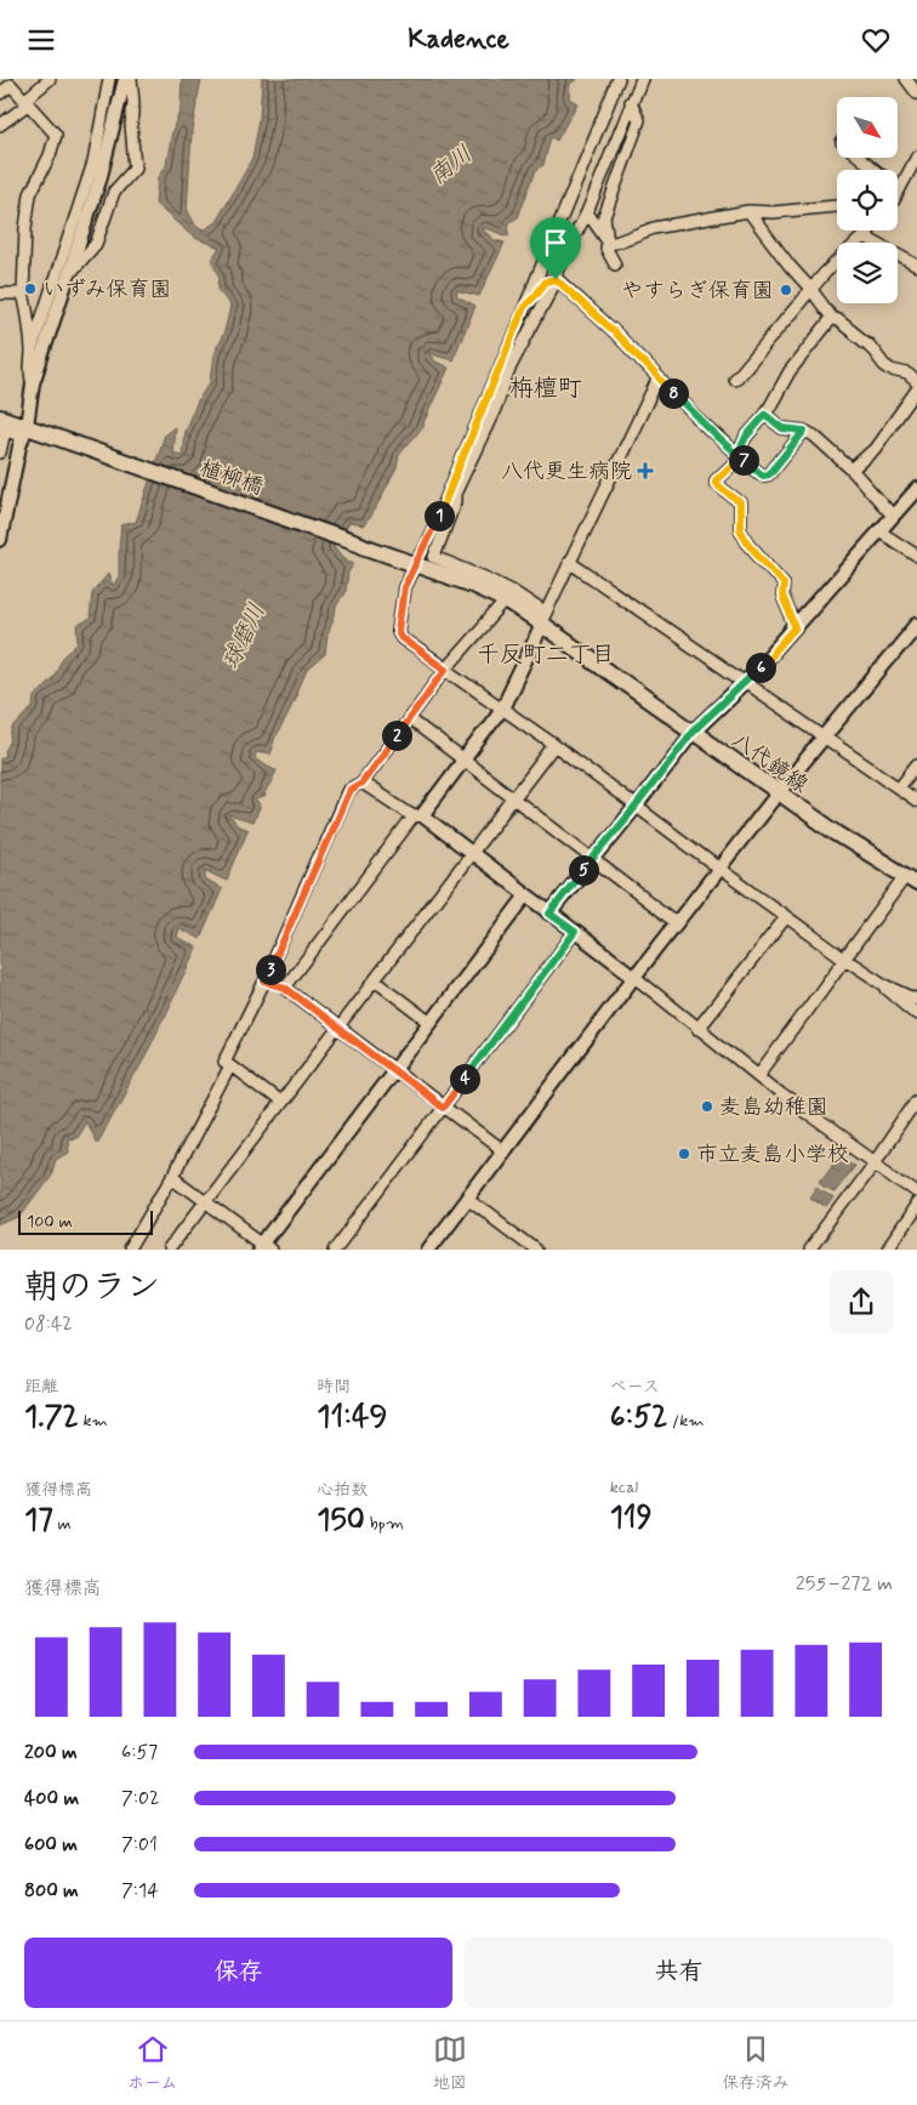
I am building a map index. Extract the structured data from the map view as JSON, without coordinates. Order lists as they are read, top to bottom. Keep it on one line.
{"streets":{"main road":["植柳橋","八代鏡線"]},"crossings":[["植柳橋","八代鏡線"]],"districts":["栴檀町","千反町二丁目"],"water":["南川","球磨川"],"places":{"other":["いずみ保育園","やすらぎ保育園","麦島幼稚園","市立麦島小学校"],"health":["八代更生病院"]},"scale_bar":"100 m","north":"bottom right","page":{"header":"Kadence","pins":["8","7","1","6","2","5","3","4"],"scale":"100 m","heading":["朝のラン","08:42"],"stats":[["距離","1.72 km"],["時間","11:49"],["ペース","6:52 /km"],["獲得標高","17 m"],["心拍数","150 bpm"],["kcal","119"]],"chart":["獲得標高","255–272 m"],"list":[{"name":"200 m","note":"6:57"},{"name":"400 m","note":"7:02"},{"name":"600 m","note":"7:01"},{"name":"800 m","note":"7:14"}],"buttons":["保存","共有"],"tabs":["ホーム","地図","保存済み"]}}
